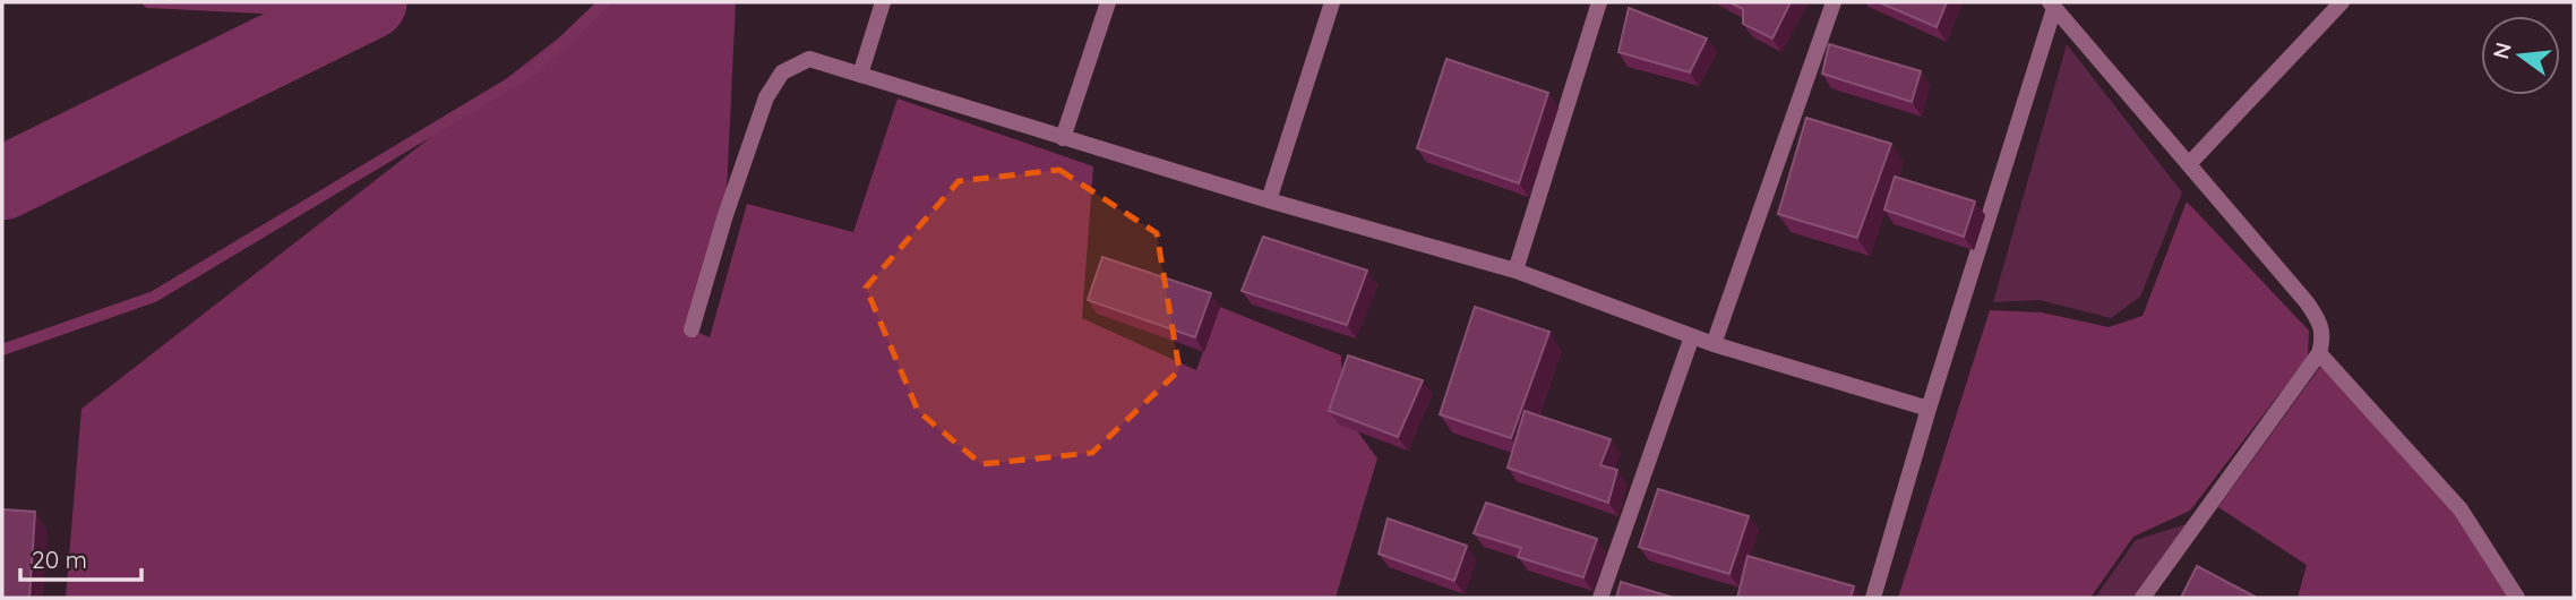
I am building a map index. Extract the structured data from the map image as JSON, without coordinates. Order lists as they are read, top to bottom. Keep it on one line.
{"scale_bar":"20 m","north":"left"}
